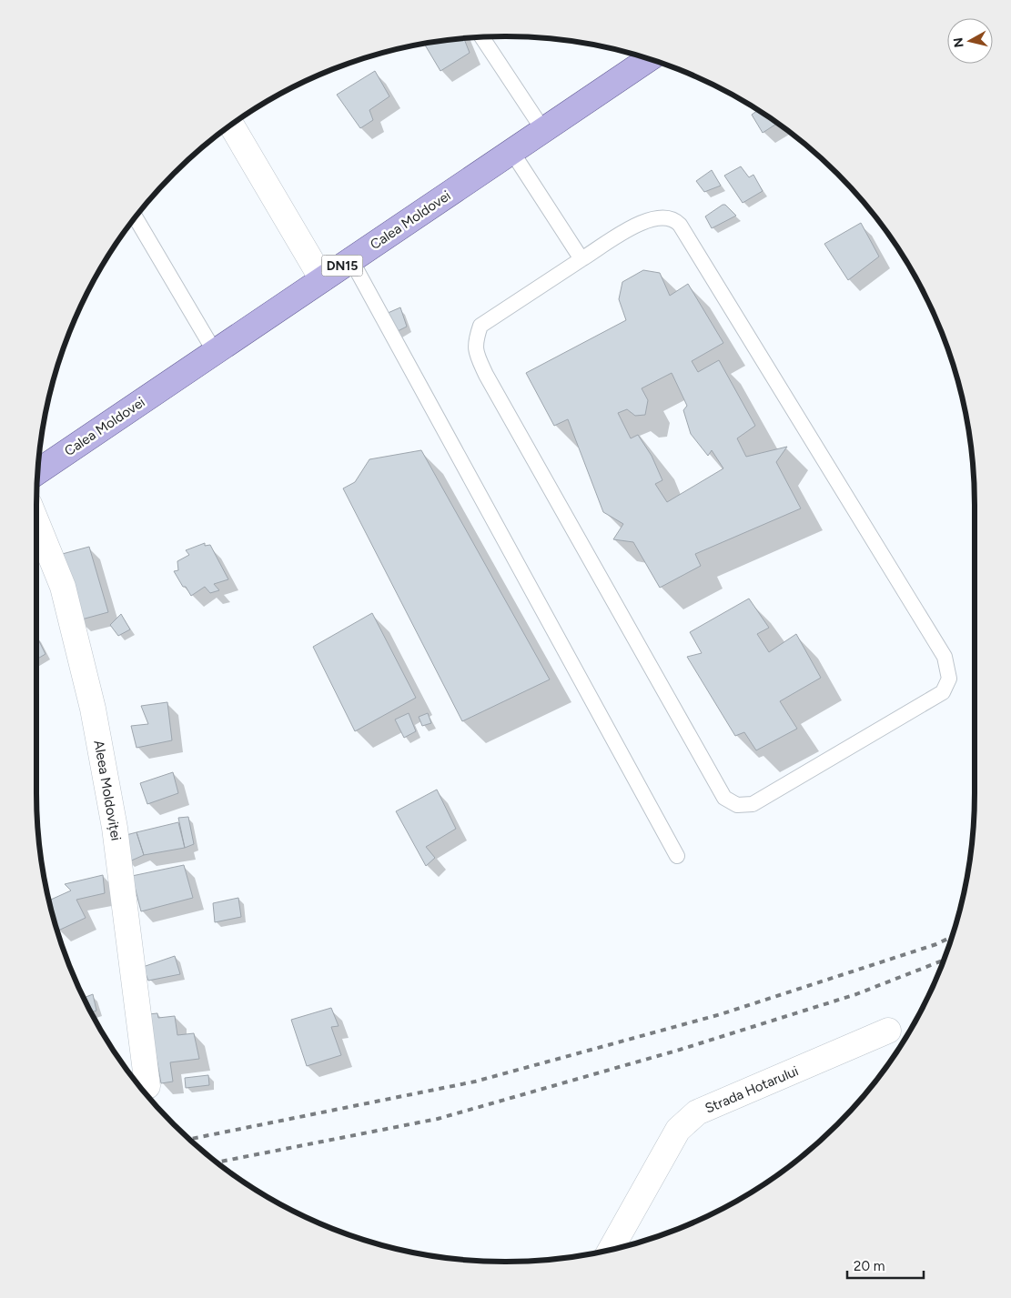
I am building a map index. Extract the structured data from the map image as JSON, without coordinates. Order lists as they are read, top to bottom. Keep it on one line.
{"streets":{"main road":["Calea Moldovei","DN15"],"street":["Aleea Moldoviței","Strada Hotarului"]},"scale_bar":"20 m","north":"left"}
